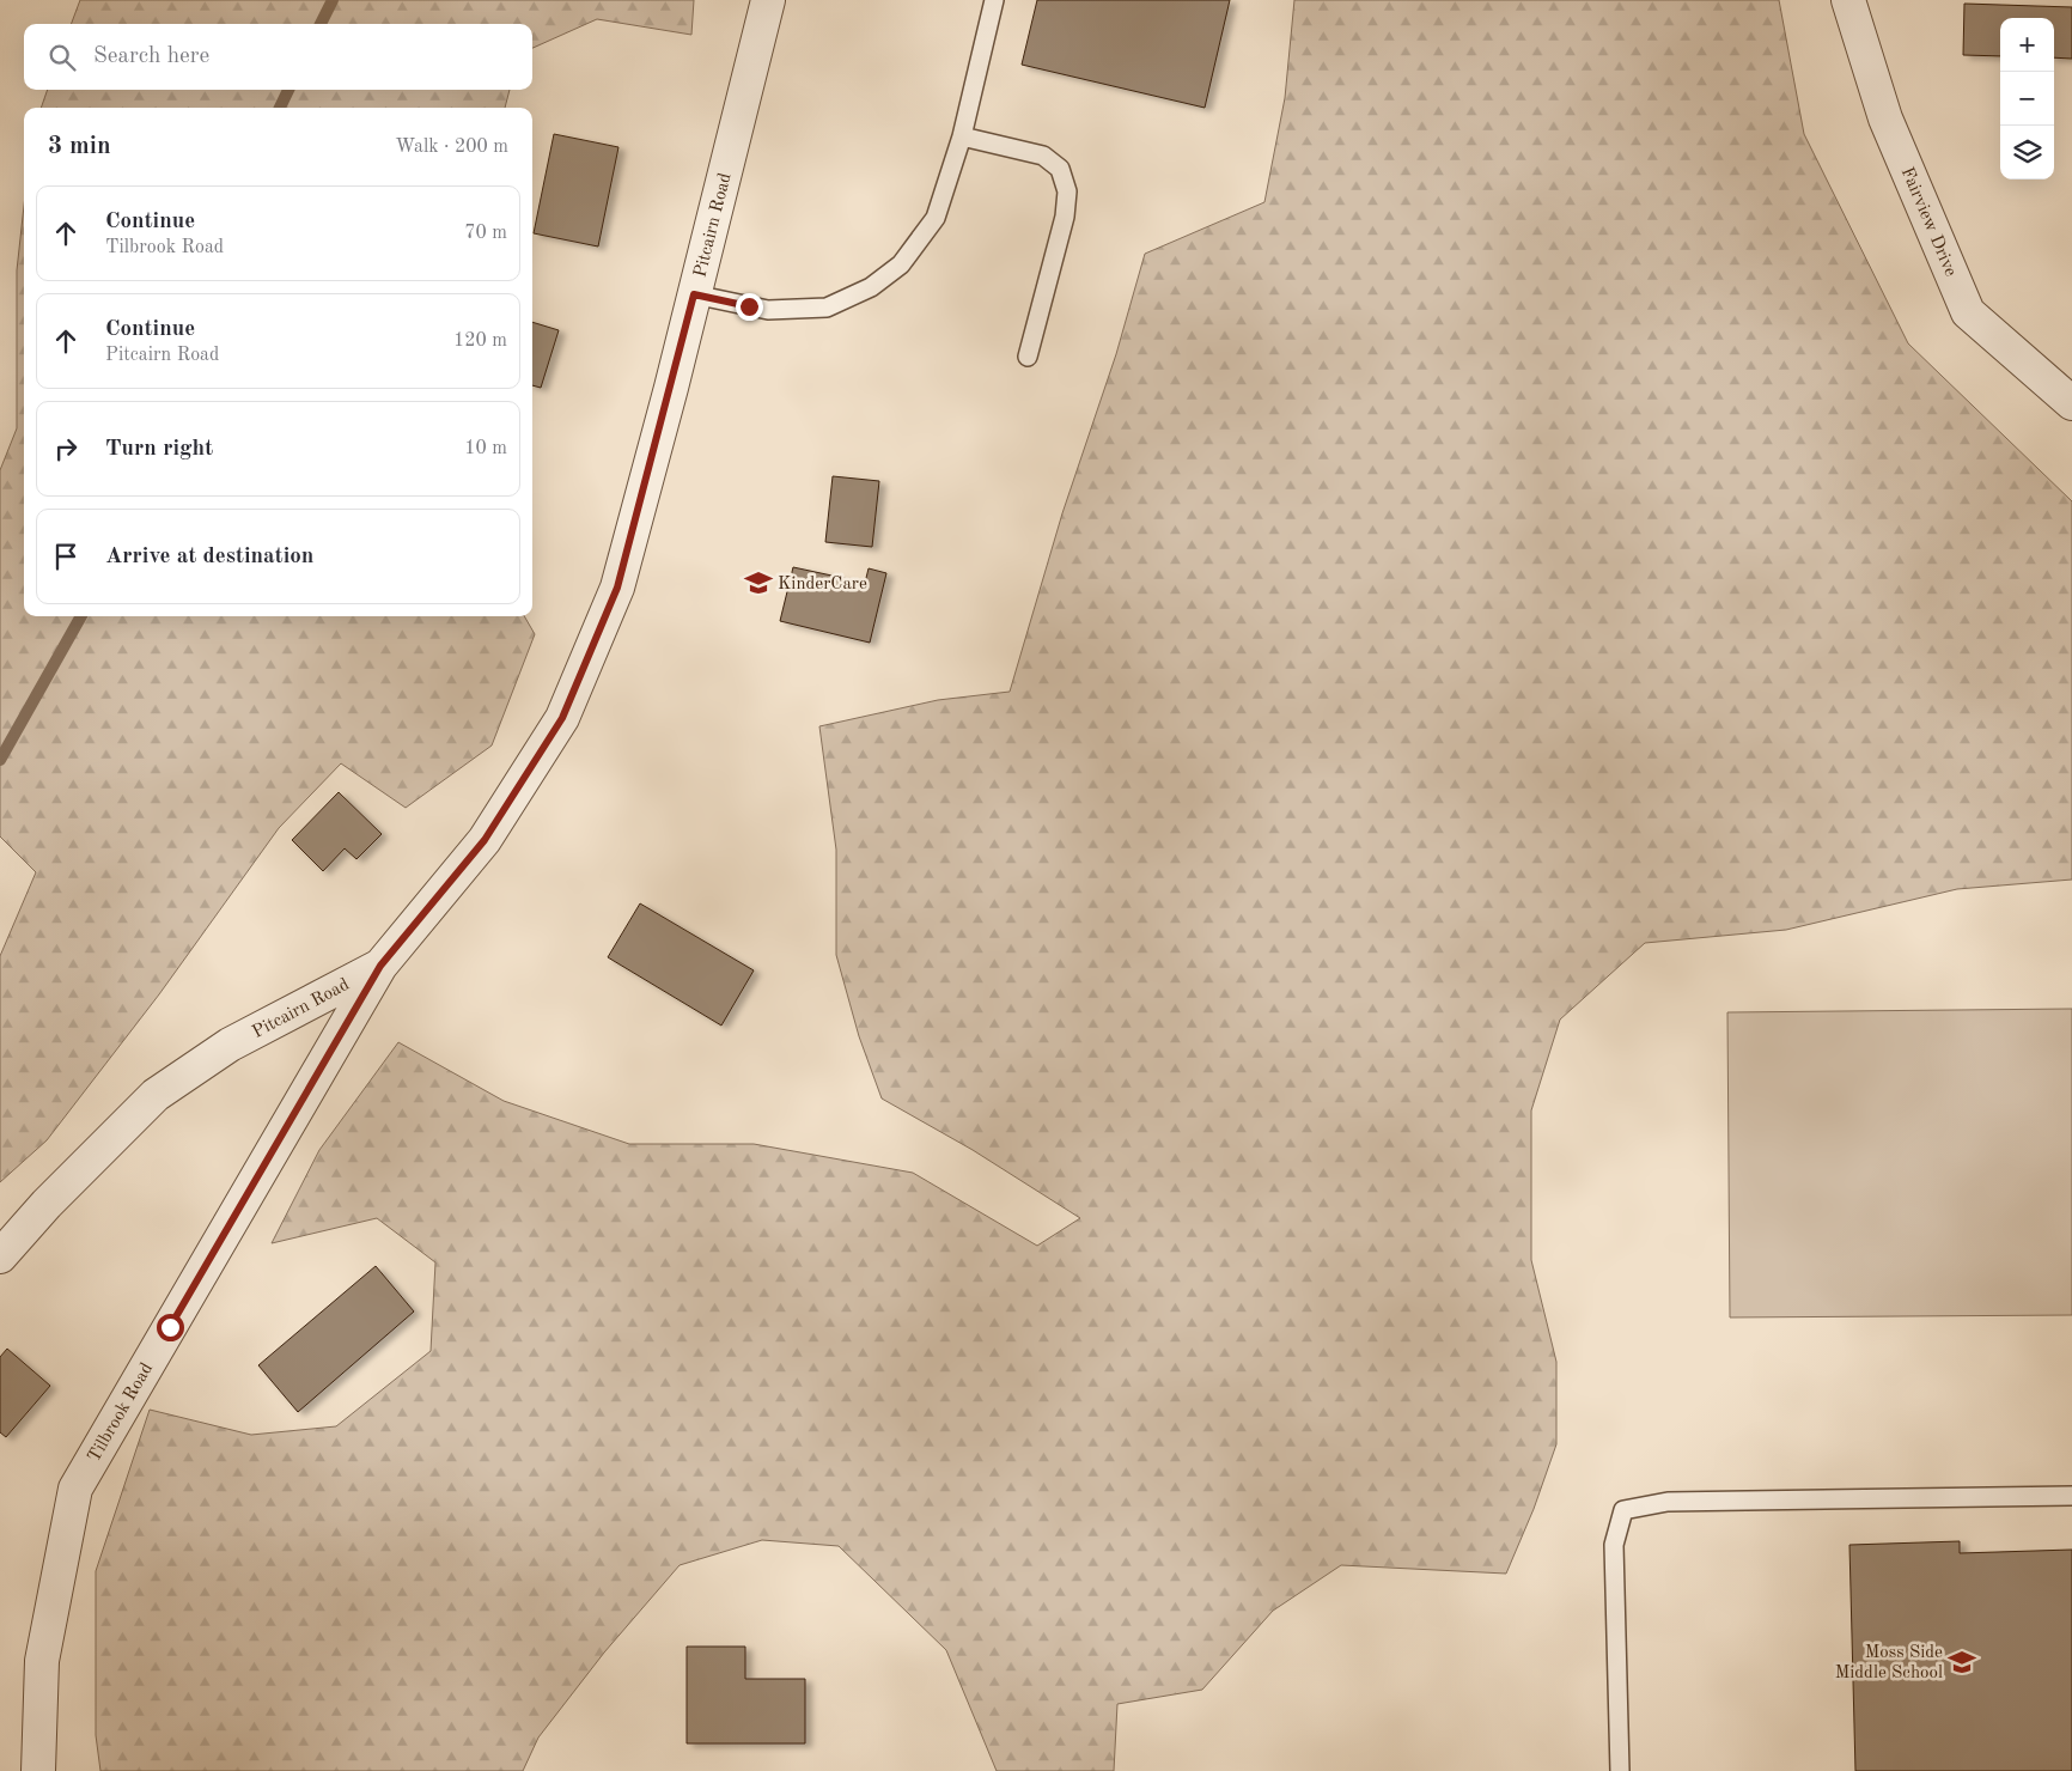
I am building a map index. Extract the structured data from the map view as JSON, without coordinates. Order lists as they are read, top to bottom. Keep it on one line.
{"streets":{"street":["Fairview Drive","Pitcairn Road","Tilbrook Road"]},"crossings":[["Pitcairn Road","Tilbrook Road"]],"places":{"school or university":["KinderCare","Moss Side Middle School"]},"page":{"map_buttons":["+","−"],"search":"Search here","heading":["3 min","Walk · 200 m"],"list":[["Continue","Tilbrook Road","70 m"],["Continue","Pitcairn Road","120 m"],["Turn right","10 m"],"Arrive at destination"]}}
